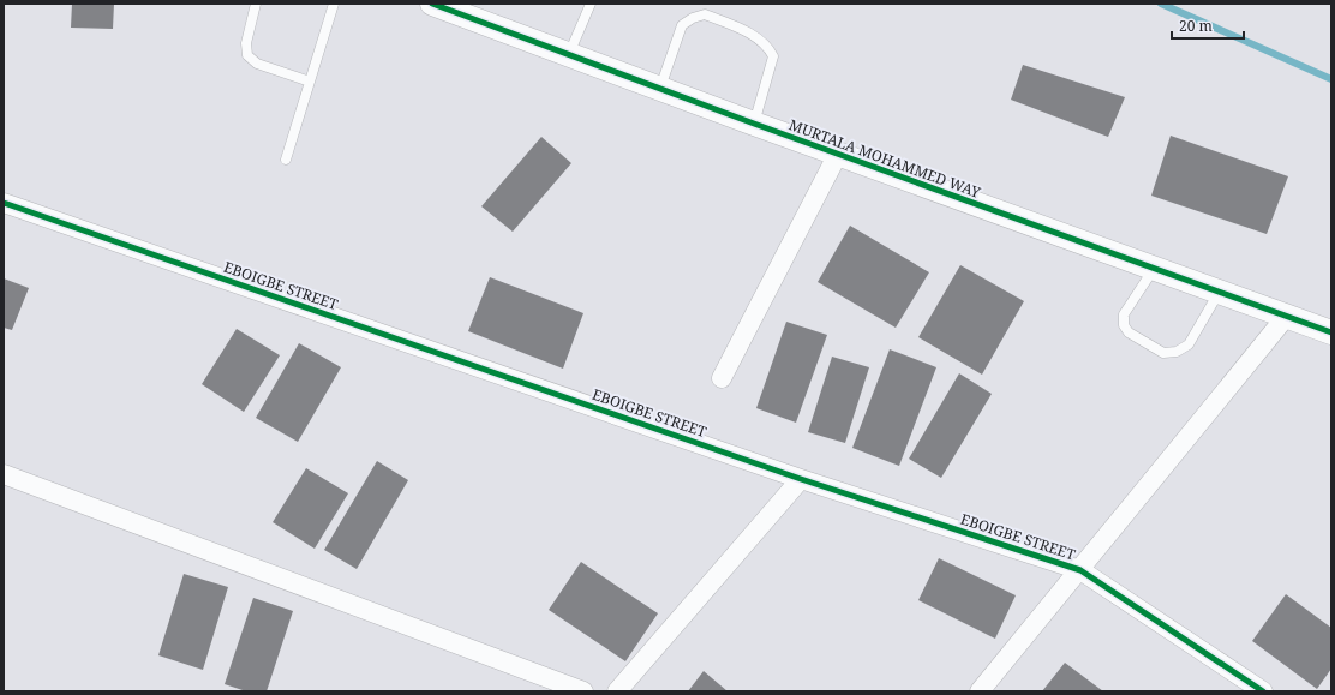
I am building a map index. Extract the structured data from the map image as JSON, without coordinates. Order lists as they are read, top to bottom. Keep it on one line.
{"streets":{"street":["MURTALA MOHAMMED WAY","EBOIGBE STREET"]},"scale_bar":"20 m"}
